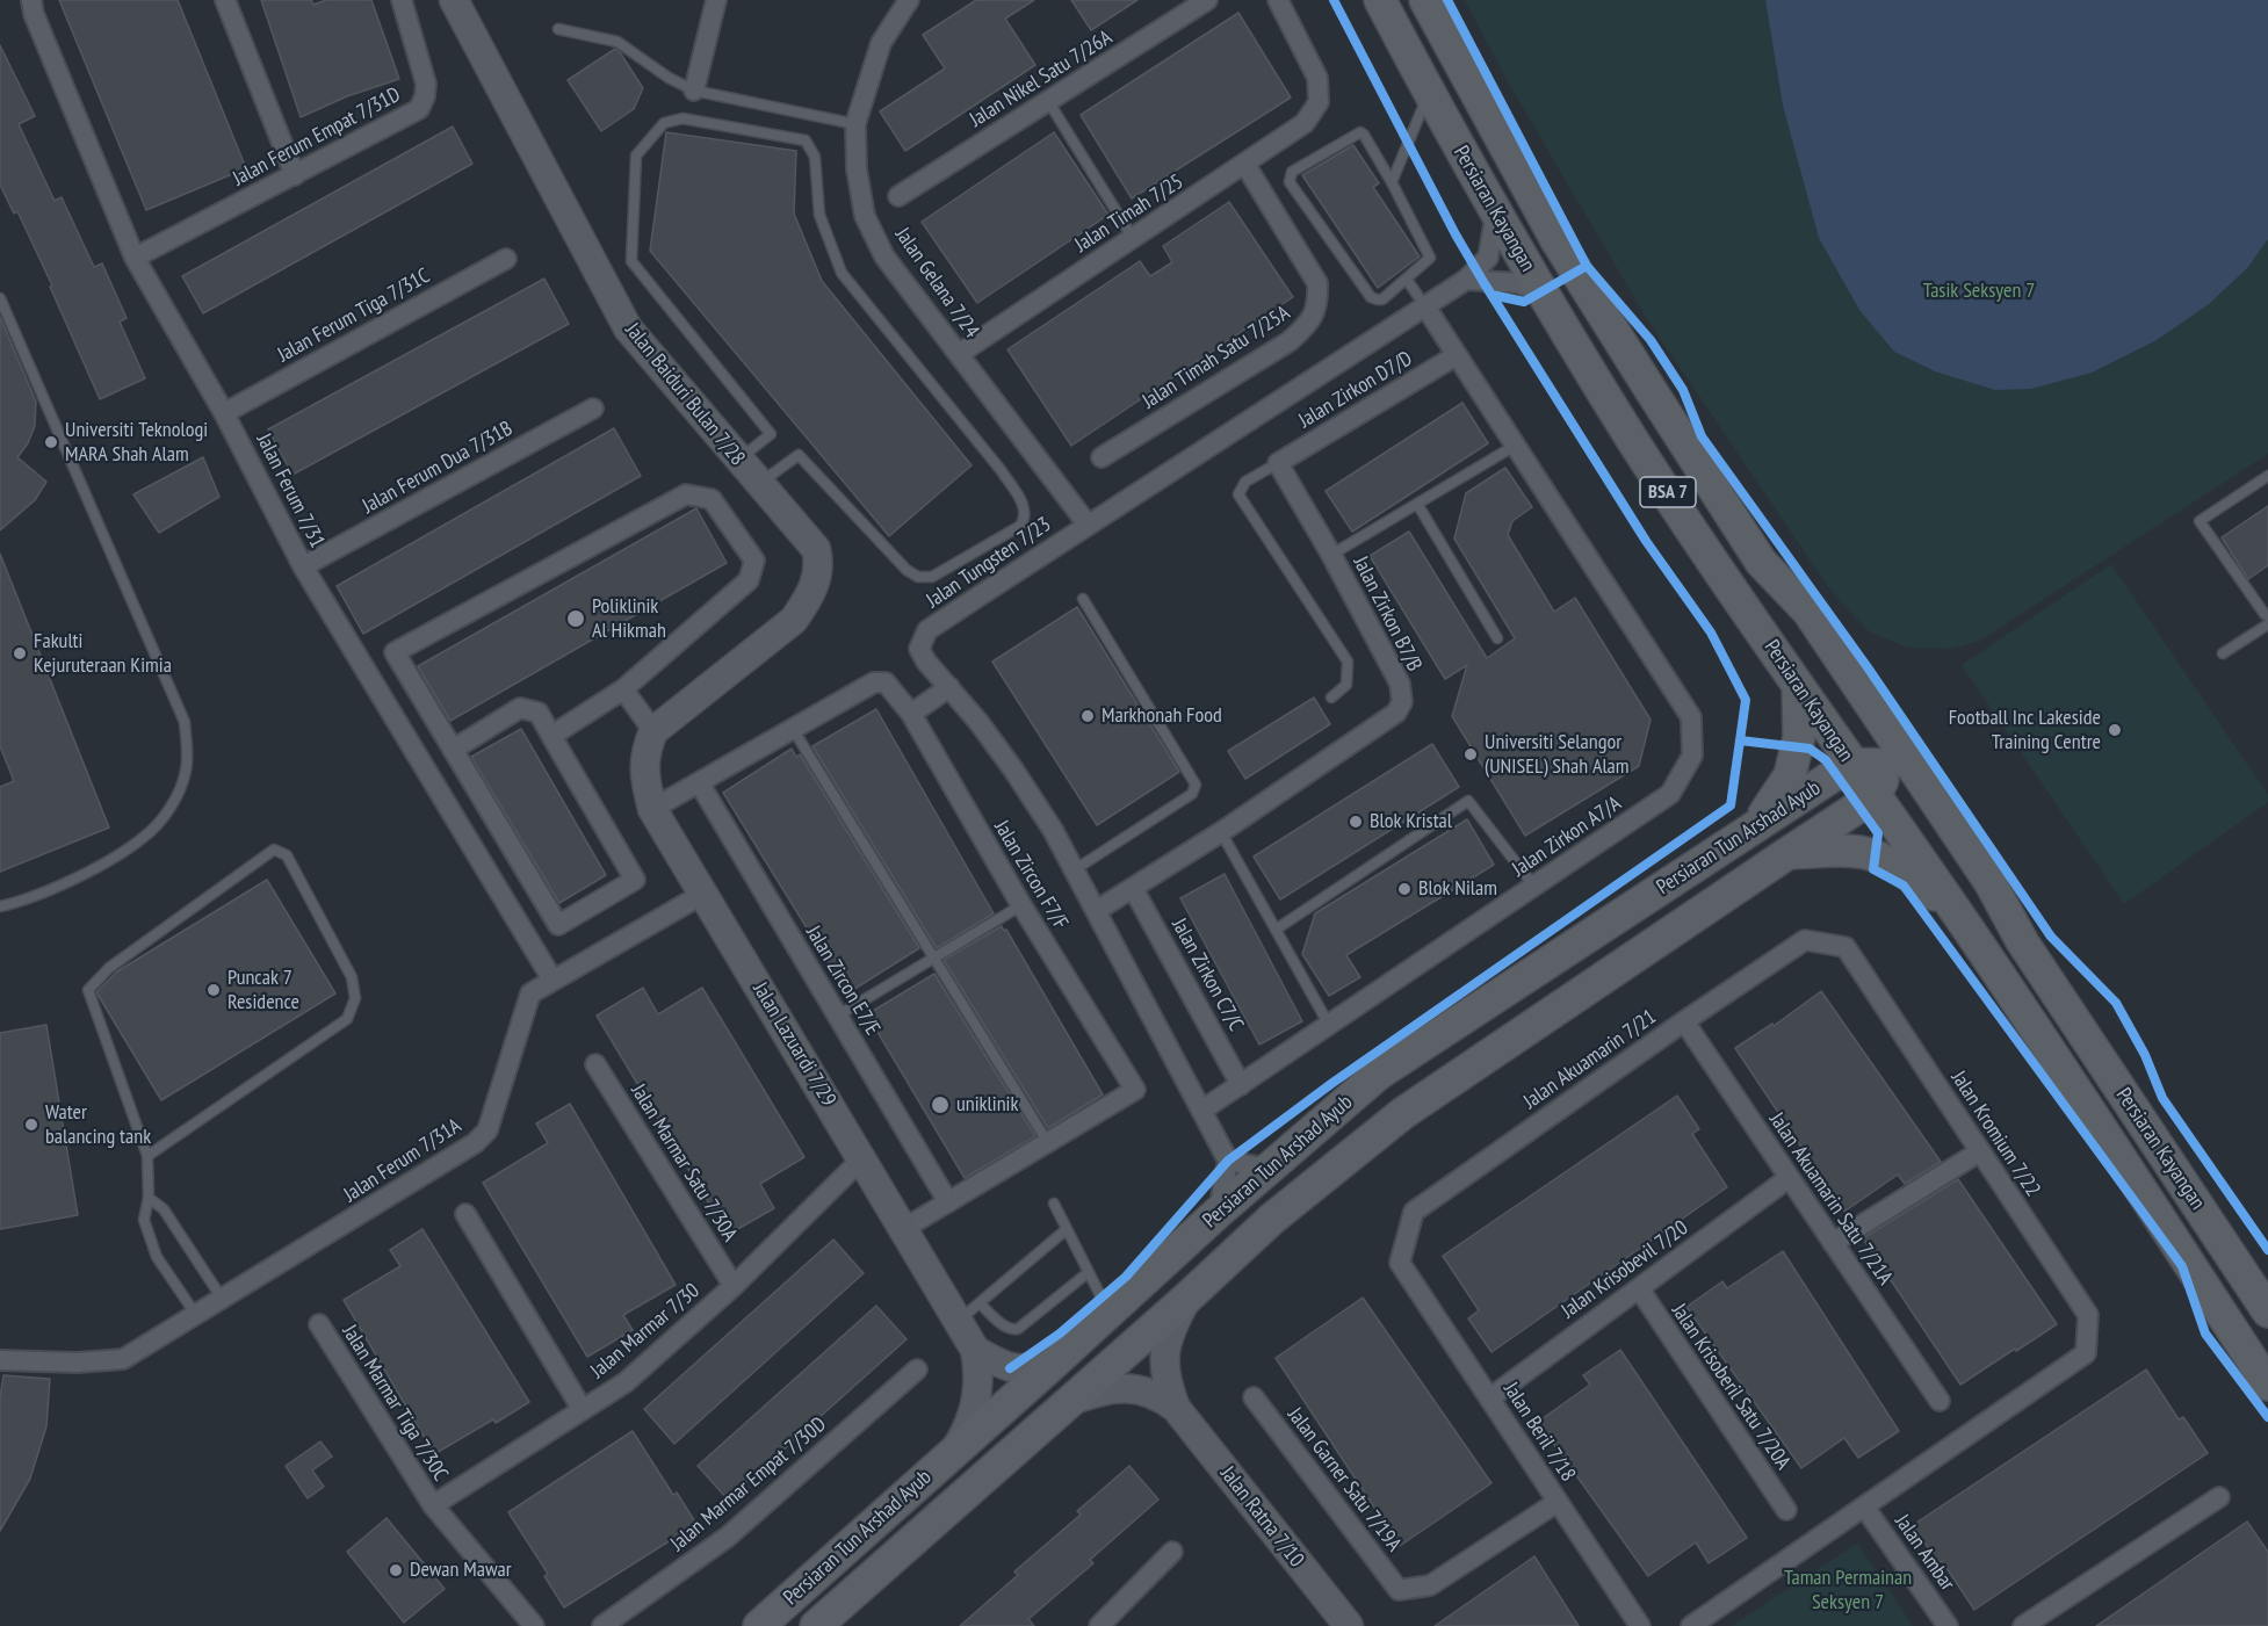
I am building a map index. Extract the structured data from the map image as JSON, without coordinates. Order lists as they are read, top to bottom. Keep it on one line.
{"streets":{"main road":["Persiaran Kayangan","BSA 7","Persiaran Tun Arshad Ayub"],"street":["Jalan Nikel Satu 7/26A","Jalan Ferum Empat 7/31D","Jalan Timah 7/25","Jalan Gelana 7/24","Jalan Ferum Tiga 7/31C","Jalan Timah Satu 7/25A","Jalan Zirkon D7/D","Jalan Baiduri Bulan 7/28","Jalan Ferum Dua 7/31B","Jalan Ferum 7/31","Jalan Tungsten 7/23","Jalan Zirkon B7/B","Jalan Zirkon A7/A","Jalan Zircon F7/F","Jalan Zirkon C7/C","Jalan Zircon E7/E","Jalan Lazuardi 7/29","Jalan Akuamarin 7/21","Jalan Kromium 7/22","Jalan Ferum 7/31A","Jalan Marmar Satu 7/30A","Jalan Akuamarin Satu 7/21A","Jalan Krisobevil 7/20","Jalan Marmar 7/30","Jalan Krisoberil Satu 7/20A","Jalan Marmar Tiga 7/30C","Jalan Beril 7/18","Jalan Garner Satu 7/19A","Jalan Marmar Empat 7/30D","Jalan Ratna 7/10","Jalan Ambar"]},"crossings":[["Jalan Ferum Empat 7/31D","Jalan Ferum 7/31"],["Persiaran Kayangan","Jalan Tungsten 7/23"],["Persiaran Kayangan","Persiaran Tun Arshad Ayub"],["Jalan Timah 7/25","Jalan Gelana 7/24"],["Jalan Timah 7/25","Jalan Timah Satu 7/25A"],["Jalan Gelana 7/24","Jalan Tungsten 7/23"],["Jalan Ferum Tiga 7/31C","Jalan Ferum 7/31"],["Jalan Zirkon D7/D","Jalan Zirkon B7/B"],["Jalan Zirkon D7/D","Jalan Zirkon A7/A"],["Jalan Baiduri Bulan 7/28","Jalan Lazuardi 7/29"],["Jalan Ferum Dua 7/31B","Jalan Ferum 7/31"],["Jalan Ferum 7/31","Jalan Ferum 7/31A"],["Jalan Tungsten 7/23","Jalan Zirkon A7/A"],["Jalan Zirkon A7/A","Jalan Zirkon C7/C"],["Persiaran Tun Arshad Ayub","Jalan Ratna 7/10"],["Jalan Zircon F7/F","Jalan Zircon E7/E"],["Jalan Zircon F7/F","Jalan Lazuardi 7/29"],["Jalan Lazuardi 7/29","Jalan Ferum 7/31A"],["Jalan Lazuardi 7/29","Jalan Marmar 7/30"],["Jalan Akuamarin 7/21","Jalan Kromium 7/22"],["Jalan Akuamarin 7/21","Jalan Akuamarin Satu 7/21A"],["Jalan Akuamarin 7/21","Jalan Beril 7/18"],["Jalan Kromium 7/22","Jalan Ambar"],["Jalan Marmar Satu 7/30A","Jalan Marmar 7/30"],["Jalan Akuamarin Satu 7/21A","Jalan Krisobevil 7/20"],["Jalan Krisobevil 7/20","Jalan Krisoberil Satu 7/20A"],["Jalan Krisobevil 7/20","Jalan Beril 7/18"],["Jalan Marmar 7/30","Jalan Marmar Tiga 7/30C"],["Jalan Beril 7/18","Jalan Garner Satu 7/19A"]],"parks":["Tasik Seksyen 7","Taman Permainan Seksyen 7"],"places":["Universiti Teknologi MARA Shah Alam","Poliklinik Al Hikmah","Fakulti Kejuruteraan Kimia","Markhonah Food","Football Inc Lakeside Training Centre","Universiti Selangor (UNISEL) Shah Alam","Blok Kristal","Blok Nilam","Puncak 7 Residence","uniklinik","Water balancing tank","Dewan Mawar"]}
